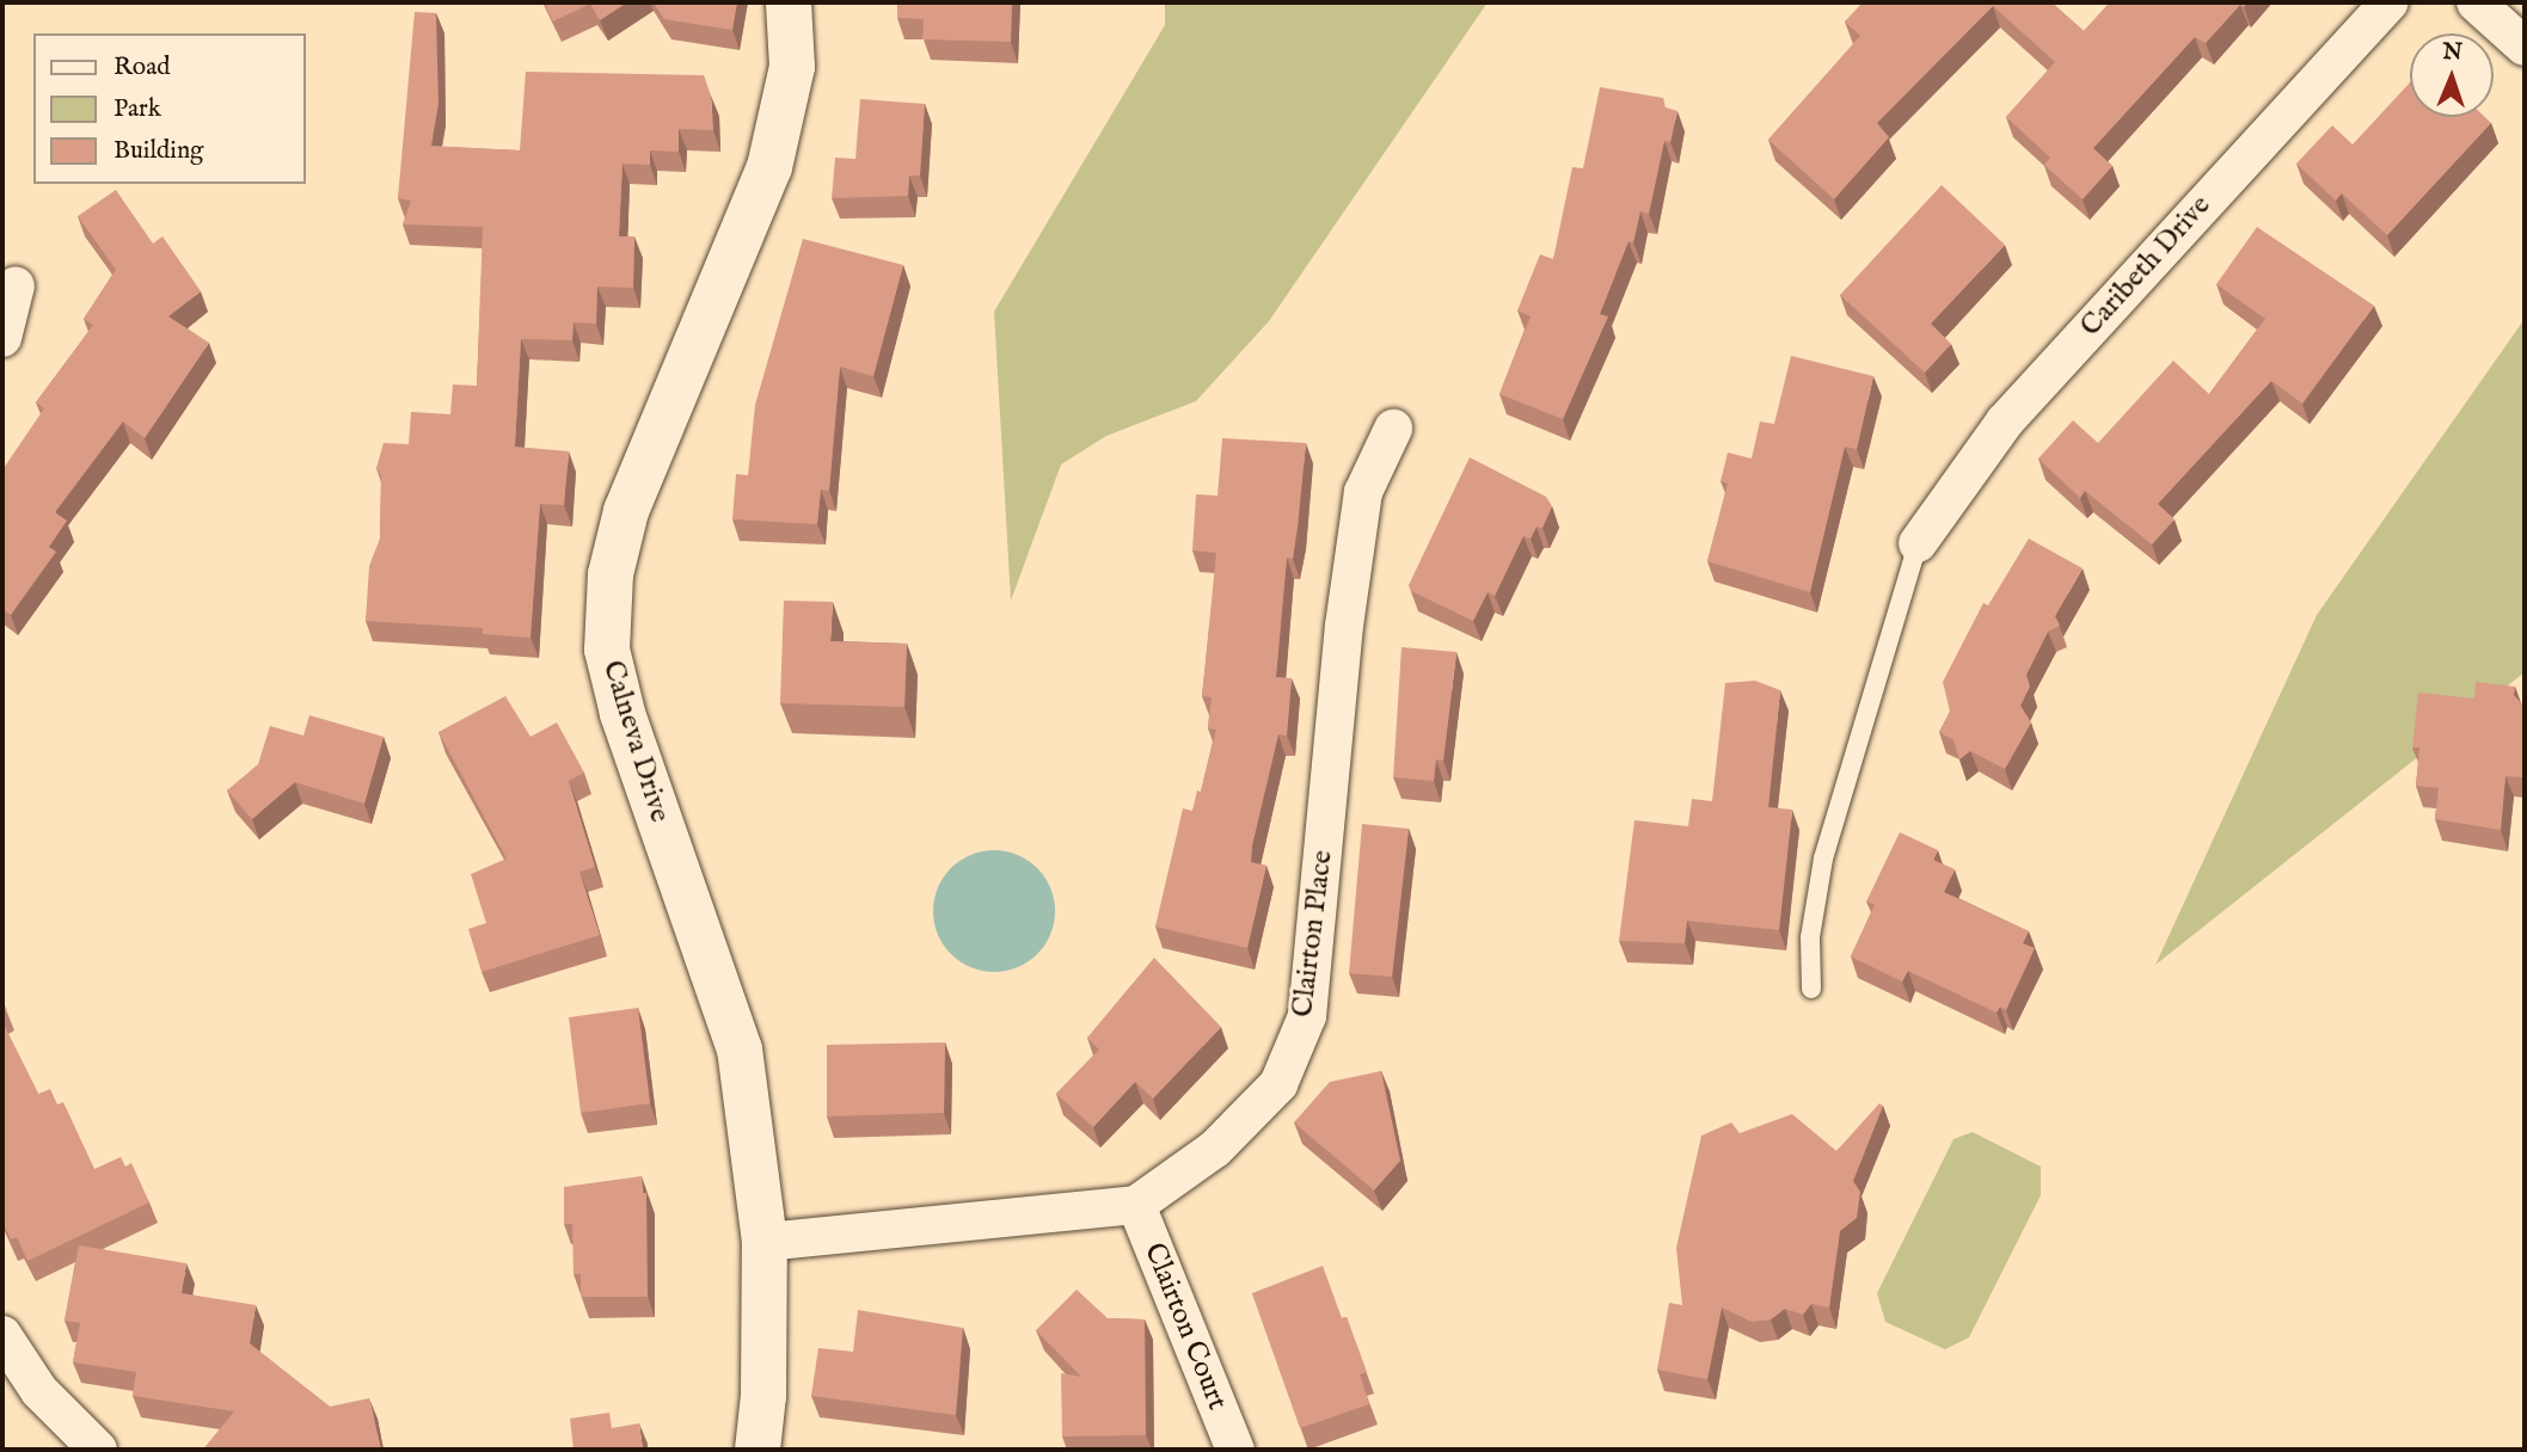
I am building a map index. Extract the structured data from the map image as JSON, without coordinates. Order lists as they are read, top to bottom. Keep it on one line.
{"streets":{"main road":["Calneva Drive"],"street":["Caribeth Drive","Clairton Place","Clairton Court"]},"crossings":[["Calneva Drive","Clairton Place"],["Clairton Place","Clairton Court"]],"legend":["Road","Park","Building"],"north":"top"}
